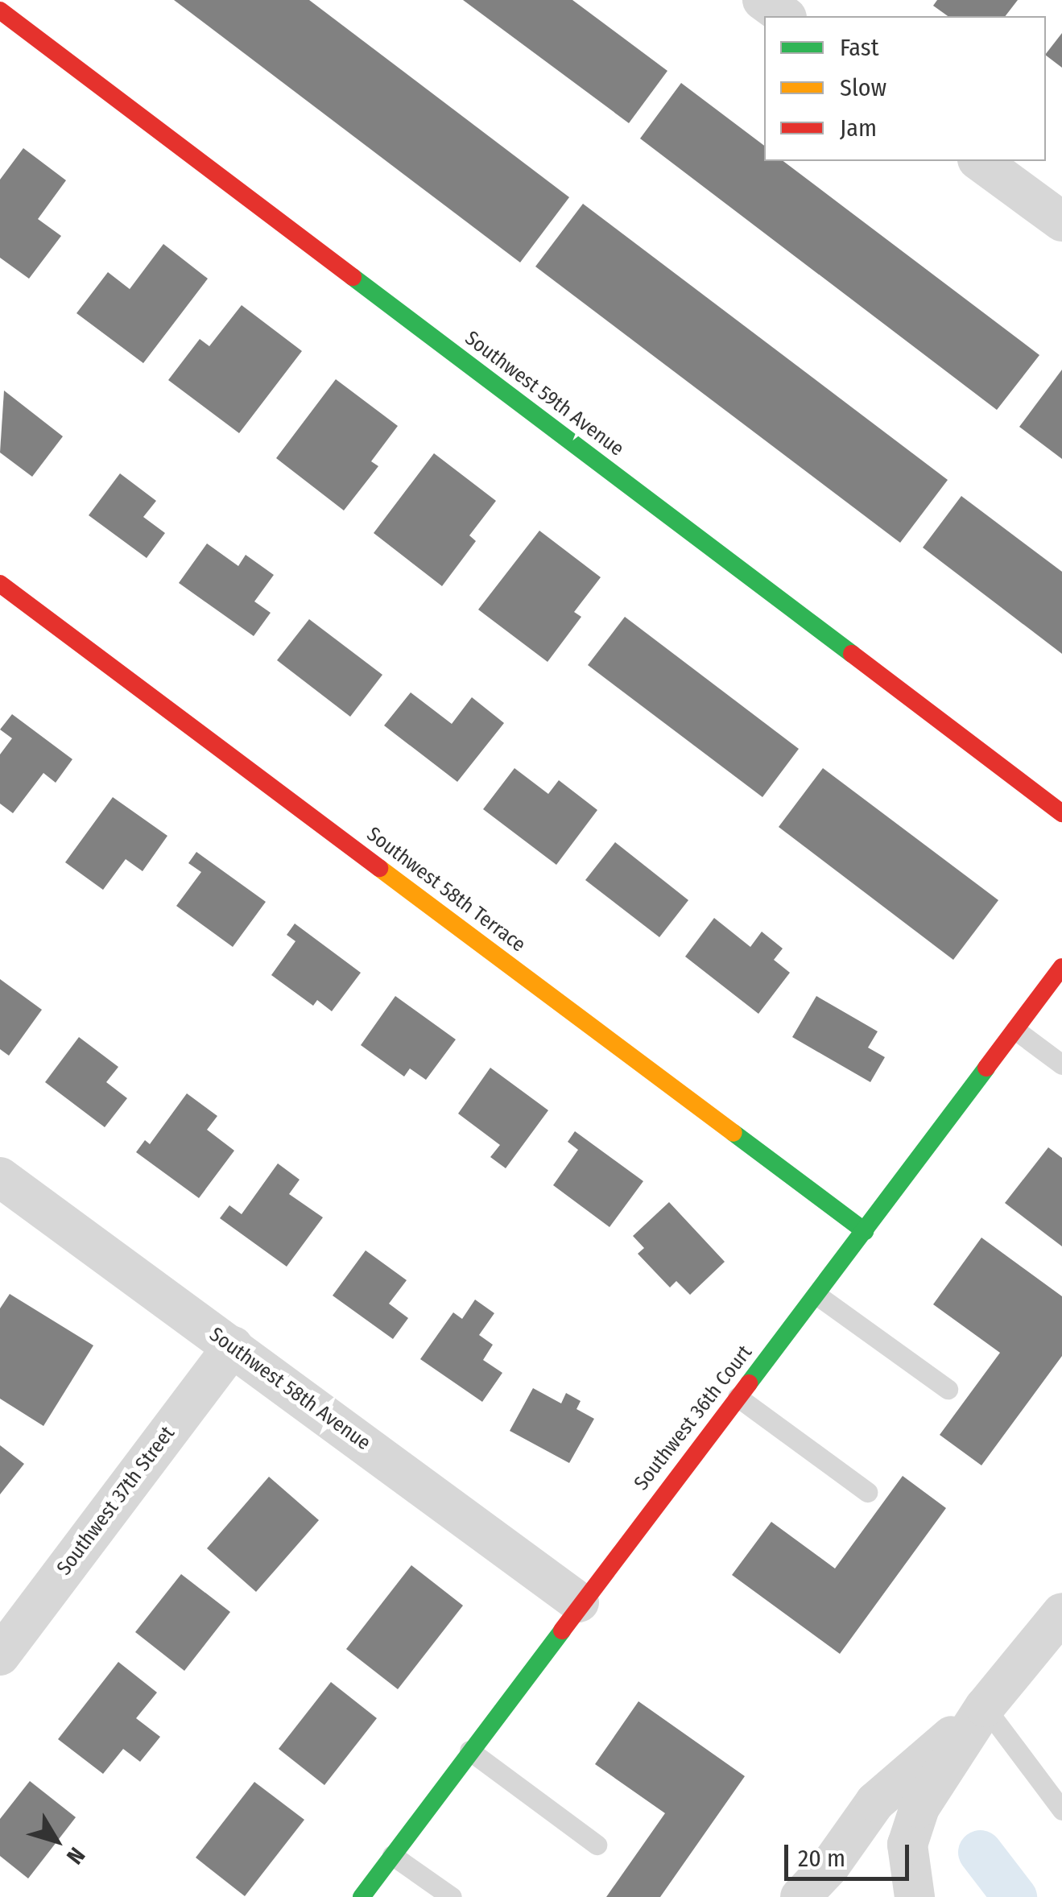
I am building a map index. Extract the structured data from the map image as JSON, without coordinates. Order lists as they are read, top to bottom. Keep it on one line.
{"streets":{"street":["Southwest 59th Avenue","Southwest 58th Terrace","Southwest 58th Avenue","Southwest 36th Court","Southwest 37th Street"]},"crossings":[["Southwest 58th Terrace","Southwest 36th Court"],["Southwest 58th Avenue","Southwest 36th Court"],["Southwest 58th Avenue","Southwest 37th Street"]],"legend":["Fast","Slow","Jam"],"scale_bar":"20 m","north":"bottom right"}
